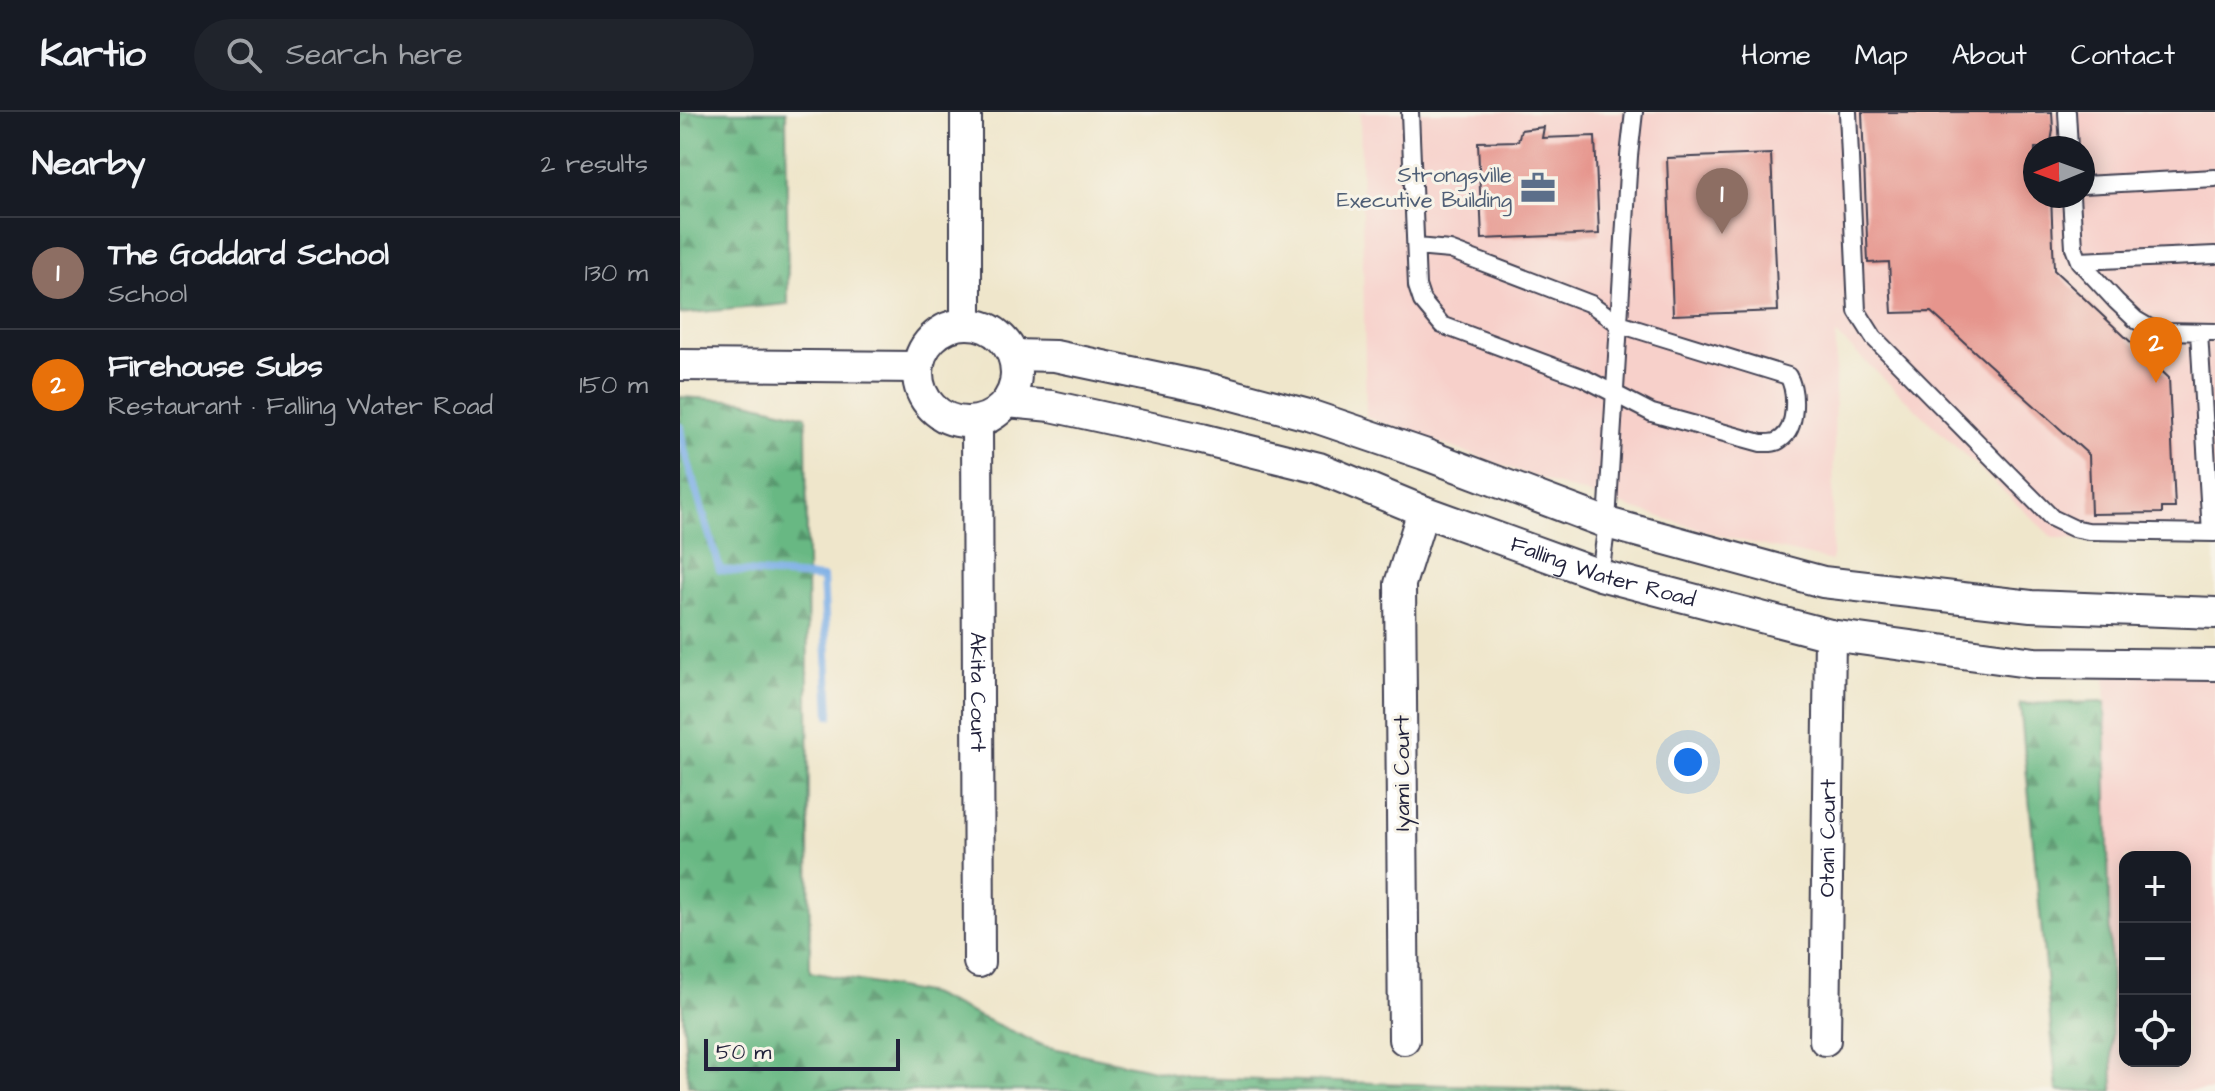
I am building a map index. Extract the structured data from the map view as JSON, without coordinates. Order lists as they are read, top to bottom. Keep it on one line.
{"streets":{"street":["Falling Water Road","Akita Court","Iyami Court","Otani Court"]},"crossings":[["Falling Water Road","Akita Court"],["Falling Water Road","Iyami Court"],["Falling Water Road","Otani Court"]],"places":{"office":["Strongsville Executive Building"]},"scale_bar":"50 m","north":"left","page":{"header":"Kartio","search":"Search here","nav":["Home","Map","About","Contact"],"heading":["Nearby","2 results"],"pins":["1","2"],"list":[{"mark":"1","name":"The Goddard School","note":"School","value":"130 m"},{"mark":"2","name":"Firehouse Subs","note":"Restaurant · Falling Water Road","value":"150 m"}],"map_buttons":["+","−"],"scale":"50 m"}}
